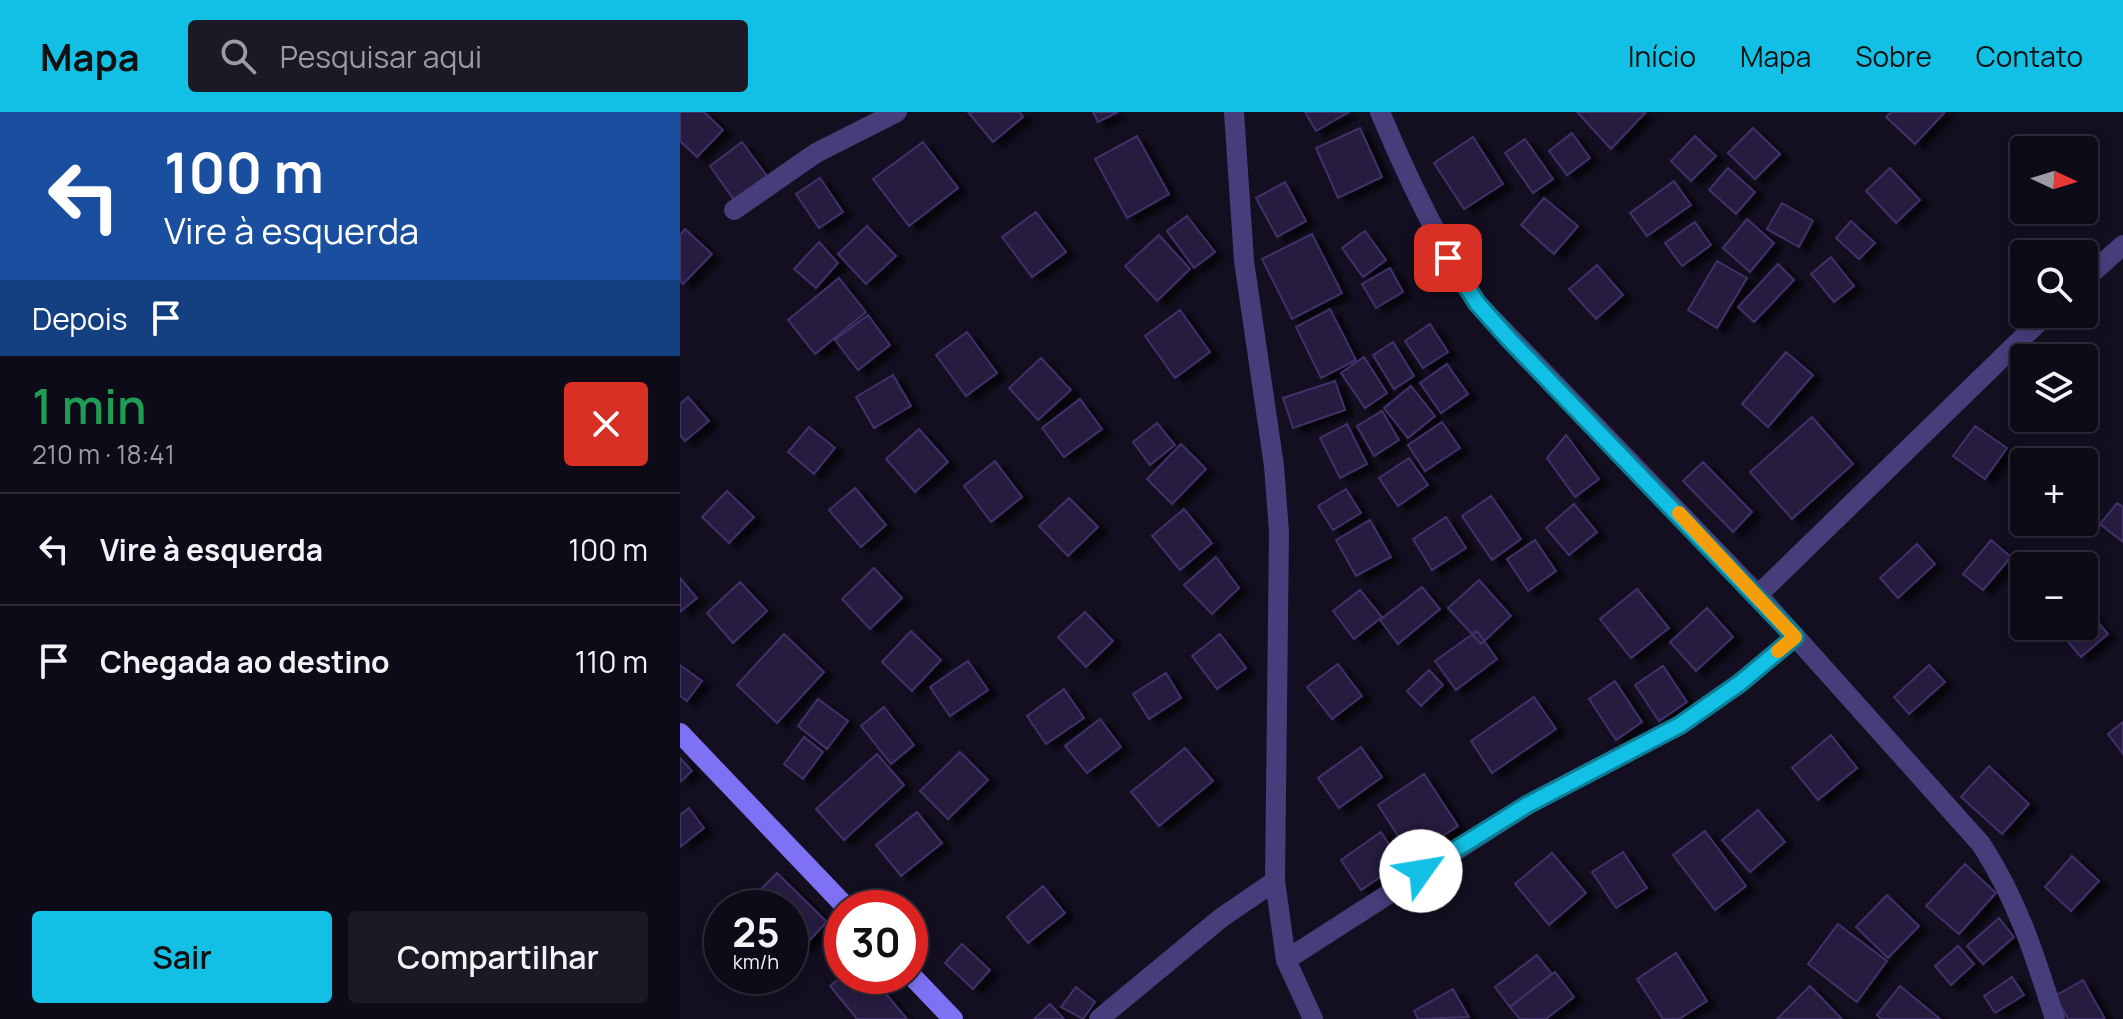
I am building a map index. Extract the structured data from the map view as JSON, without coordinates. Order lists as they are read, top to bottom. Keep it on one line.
{"north":"right","page":{"header":"Mapa","search":"Pesquisar aqui","nav":["Início","Mapa","Sobre","Contato"],"turn":["100 m","Vire à esquerda"],"map_buttons":["+","−"],"then":"Depois","heading":["1 min","210 m · 18:41"],"list":[{"name":"Vire à esquerda","value":"100 m"},{"name":"Chegada ao destino","value":"110 m"}],"speed":"25 km/h","limit":"30","buttons":["Sair","Compartilhar"]}}
